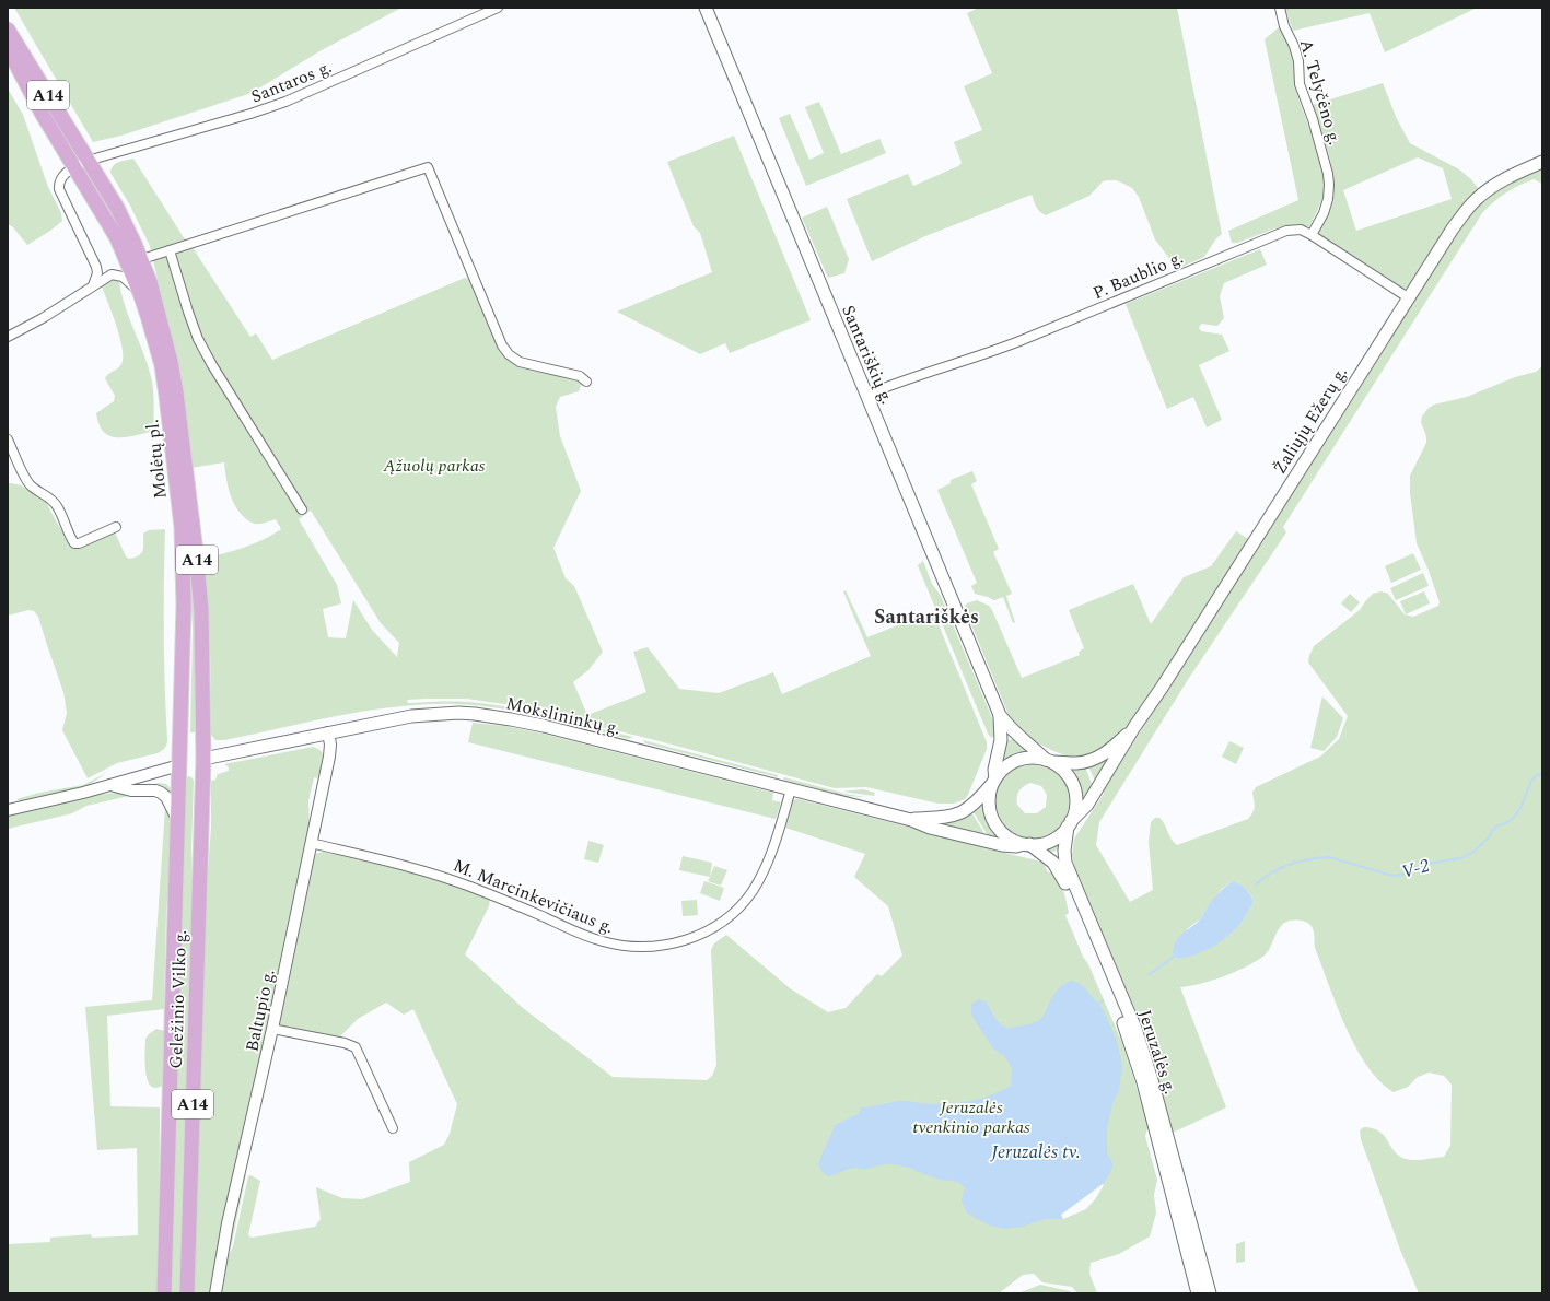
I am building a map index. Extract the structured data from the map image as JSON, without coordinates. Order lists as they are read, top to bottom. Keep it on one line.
{"streets":{"highway":["A14","Molėtų pl.","Geležinio Vilko g."],"main road":["Santariškių g.","Žaliųjų Ežerų g.","Mokslininkų g.","Jeruzalės g."],"street":["Santaros g.","A. Telyčėno g.","P. Baublio g.","M. Marcinkevičiaus g.","Baltupio g."]},"crossings":[["Santaros g.","Molėtų pl."],["A. Telyčėno g.","P. Baublio g."],["P. Baublio g.","Santariškių g."],["P. Baublio g.","Žaliųjų Ežerų g."],["Santariškių g.","Žaliųjų Ežerų g."],["Santariškių g.","Mokslininkų g."],["Santariškių g.","Jeruzalės g."],["Žaliųjų Ežerų g.","Mokslininkų g."],["Žaliųjų Ežerų g.","Jeruzalės g."],["Molėtų pl.","Mokslininkų g."],["Molėtų pl.","Geležinio Vilko g."],["Mokslininkų g.","M. Marcinkevičiaus g."],["Mokslininkų g.","Geležinio Vilko g."],["Mokslininkų g.","Baltupio g."],["Mokslininkų g.","Jeruzalės g."],["M. Marcinkevičiaus g.","Baltupio g."]],"districts":["Santariškės"],"water":["V-2","Jeruzalės tv."],"parks":["Ąžuolų parkas","Jeruzalės tvenkinio parkas"]}
